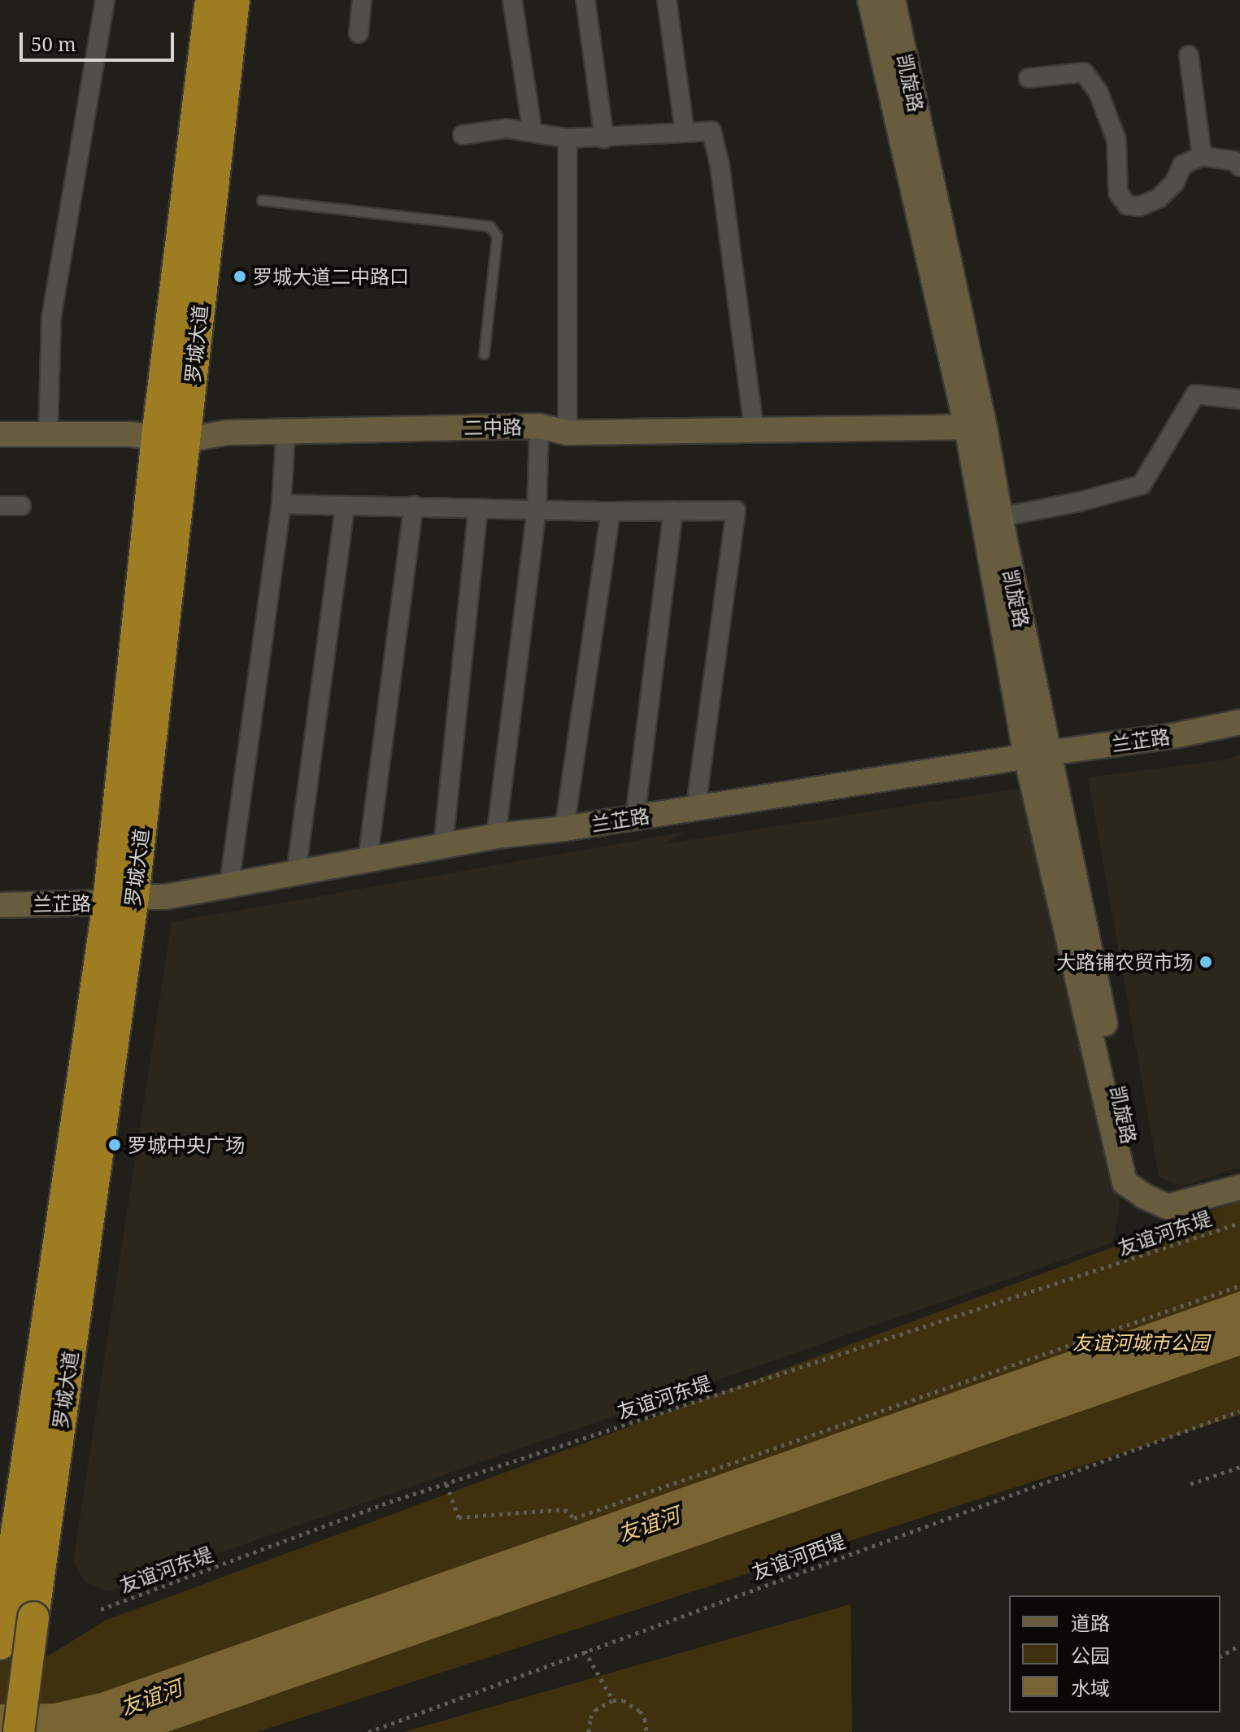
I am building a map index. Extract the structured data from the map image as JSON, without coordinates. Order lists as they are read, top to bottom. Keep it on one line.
{"streets":{"highway":["罗城大道"],"street":["凯旋路","二中路","兰芷路"],"path":["友谊河东堤","友谊河西堤"]},"crossings":[["凯旋路","二中路"],["凯旋路","兰芷路"],["罗城大道","二中路"],["罗城大道","兰芷路"]],"water":["友谊河"],"parks":["友谊河城市公园"],"places":["罗城大道二中路口","大路铺农贸市场","罗城中央广场"],"legend":["道路","公园","水域"],"scale_bar":"50 m"}
